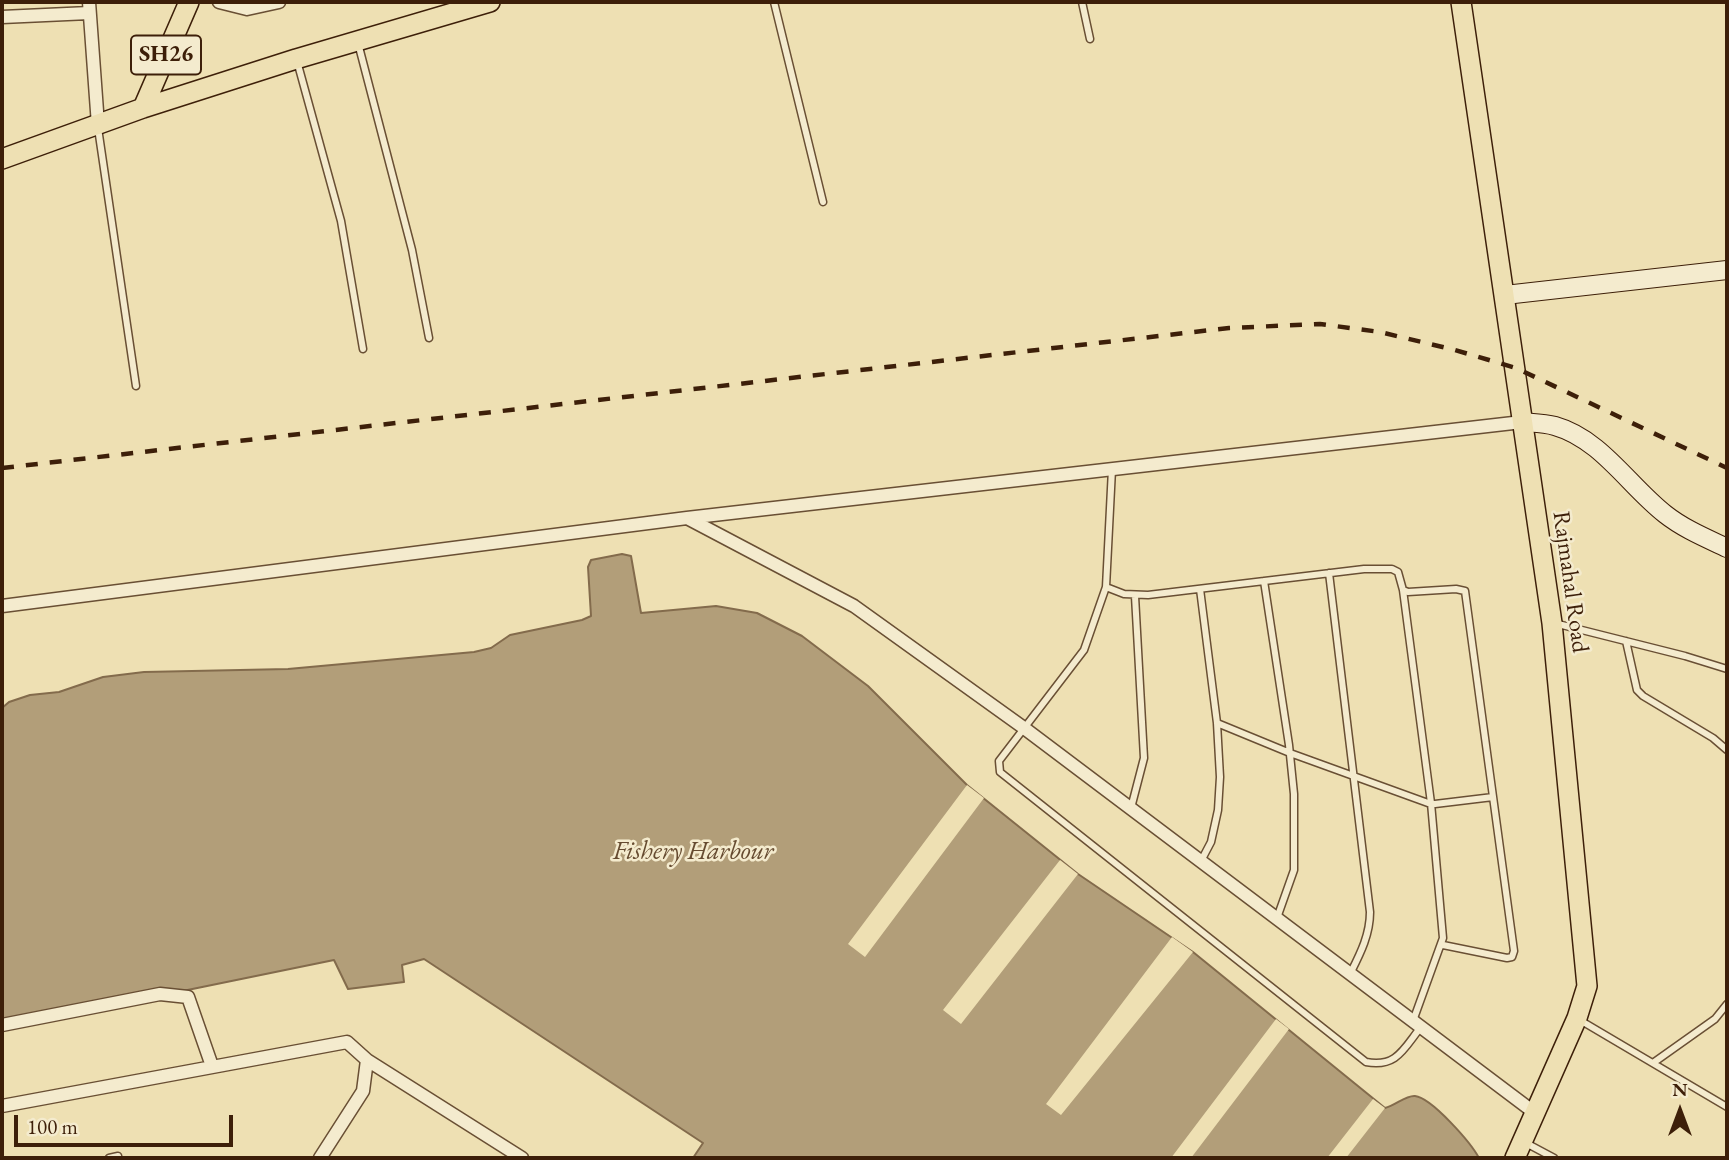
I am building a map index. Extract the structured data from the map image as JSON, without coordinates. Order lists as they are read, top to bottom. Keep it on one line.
{"streets":{"main road":["SH26","Rajmahal Road"]},"water":["Fishery Harbour"],"scale_bar":"100 m","north":"top"}
